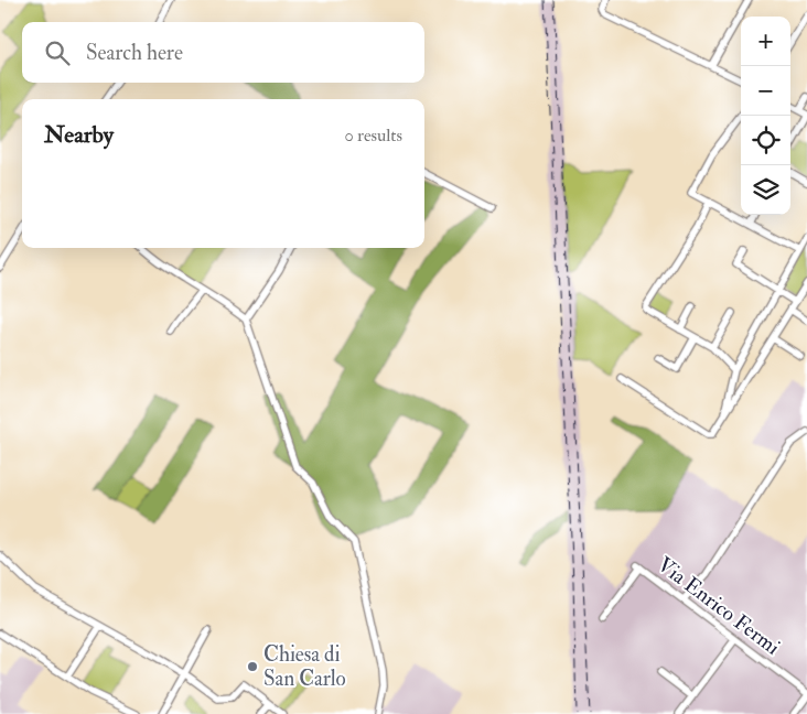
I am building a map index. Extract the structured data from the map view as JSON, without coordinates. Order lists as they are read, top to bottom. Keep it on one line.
{"streets":{"street":["Via Enrico Fermi"]},"places":["Chiesa di San Carlo"],"page":{"map_buttons":["+","−"],"search":"Search here","heading":["Nearby","0 results"]}}
